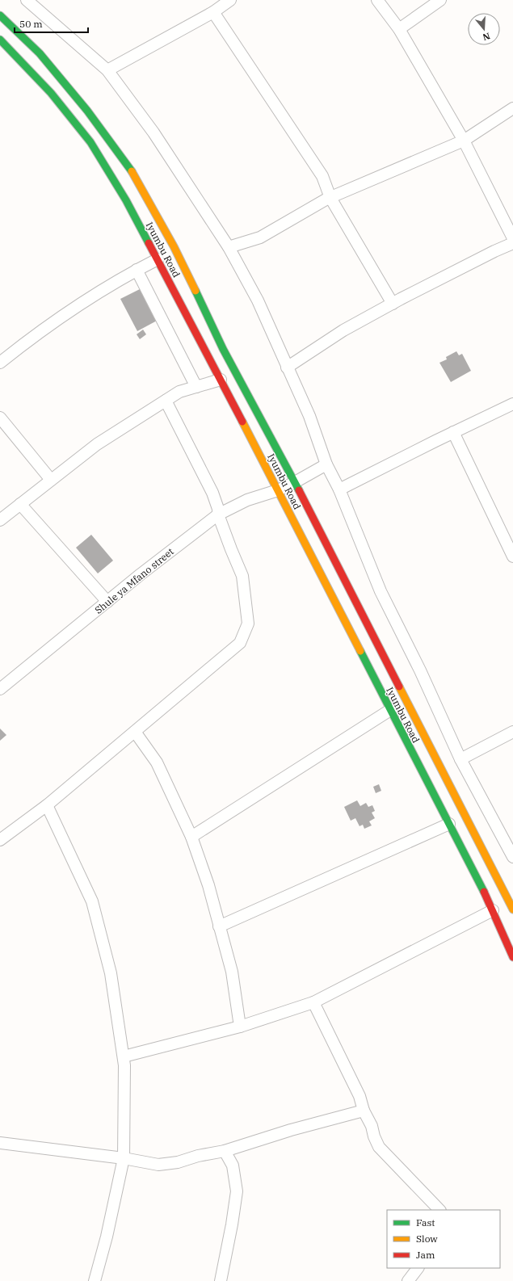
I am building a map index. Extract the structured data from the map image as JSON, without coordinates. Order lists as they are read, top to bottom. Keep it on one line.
{"streets":{"main road":["Iyumbu Road"],"street":["Shule ya Mfano street"]},"crossings":[["Iyumbu Road","Shule ya Mfano street"]],"legend":["Fast","Slow","Jam"],"scale_bar":"50 m","north":"bottom"}
